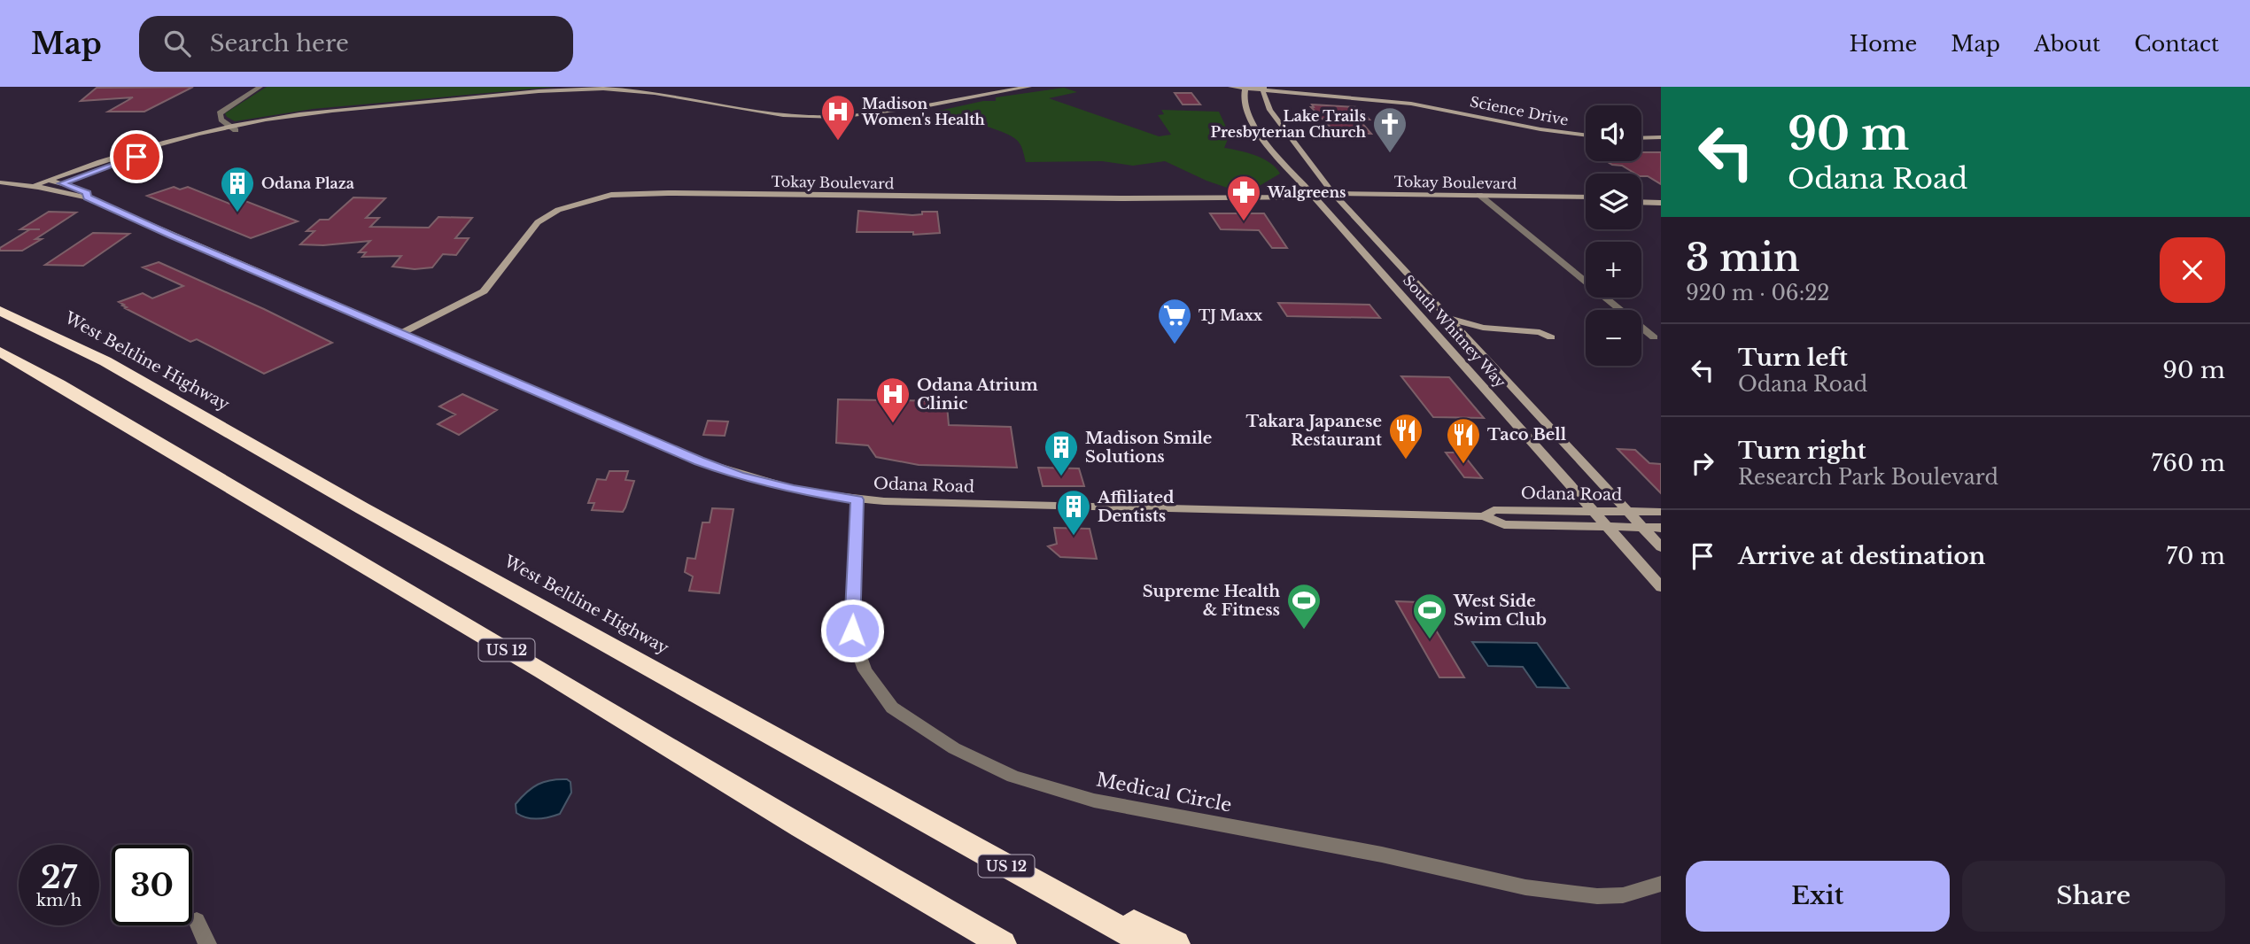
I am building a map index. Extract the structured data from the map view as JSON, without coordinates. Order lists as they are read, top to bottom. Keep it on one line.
{"streets":{"highway":["West Beltline Highway","US 12"],"street":["Science Drive","Tokay Boulevard","South Whitney Way","Odana Road","Medical Circle"]},"crossings":[["Science Drive","South Whitney Way"],["Tokay Boulevard","South Whitney Way"],["Tokay Boulevard","Odana Road"],["South Whitney Way","Odana Road"],["Odana Road","Medical Circle"]],"places":{"hospital":["Madison Women's Health","Odana Atrium Clinic"],"church":["Lake Trails Presbyterian Church"],"building":["Odana Plaza","Madison Smile Solutions","Affiliated Dentists"],"pharmacy":["Walgreens"],"supermarket":["TJ Maxx"],"restaurant":["Takara Japanese Restaurant","Taco Bell"],"sports":["Supreme Health & Fitness","West Side Swim Club"]},"page":{"header":"Map","search":"Search here","nav":["Home","Map","About","Contact"],"turn":["90 m","Odana Road"],"map_buttons":["+","−"],"heading":["3 min","920 m · 06:22"],"list":[{"name":"Turn left","note":"Odana Road","value":"90 m"},{"name":"Turn right","note":"Research Park Boulevard","value":"760 m"},{"name":"Arrive at destination","value":"70 m"}],"speed":"27 km/h","limit":"30","buttons":["Exit","Share"]}}
